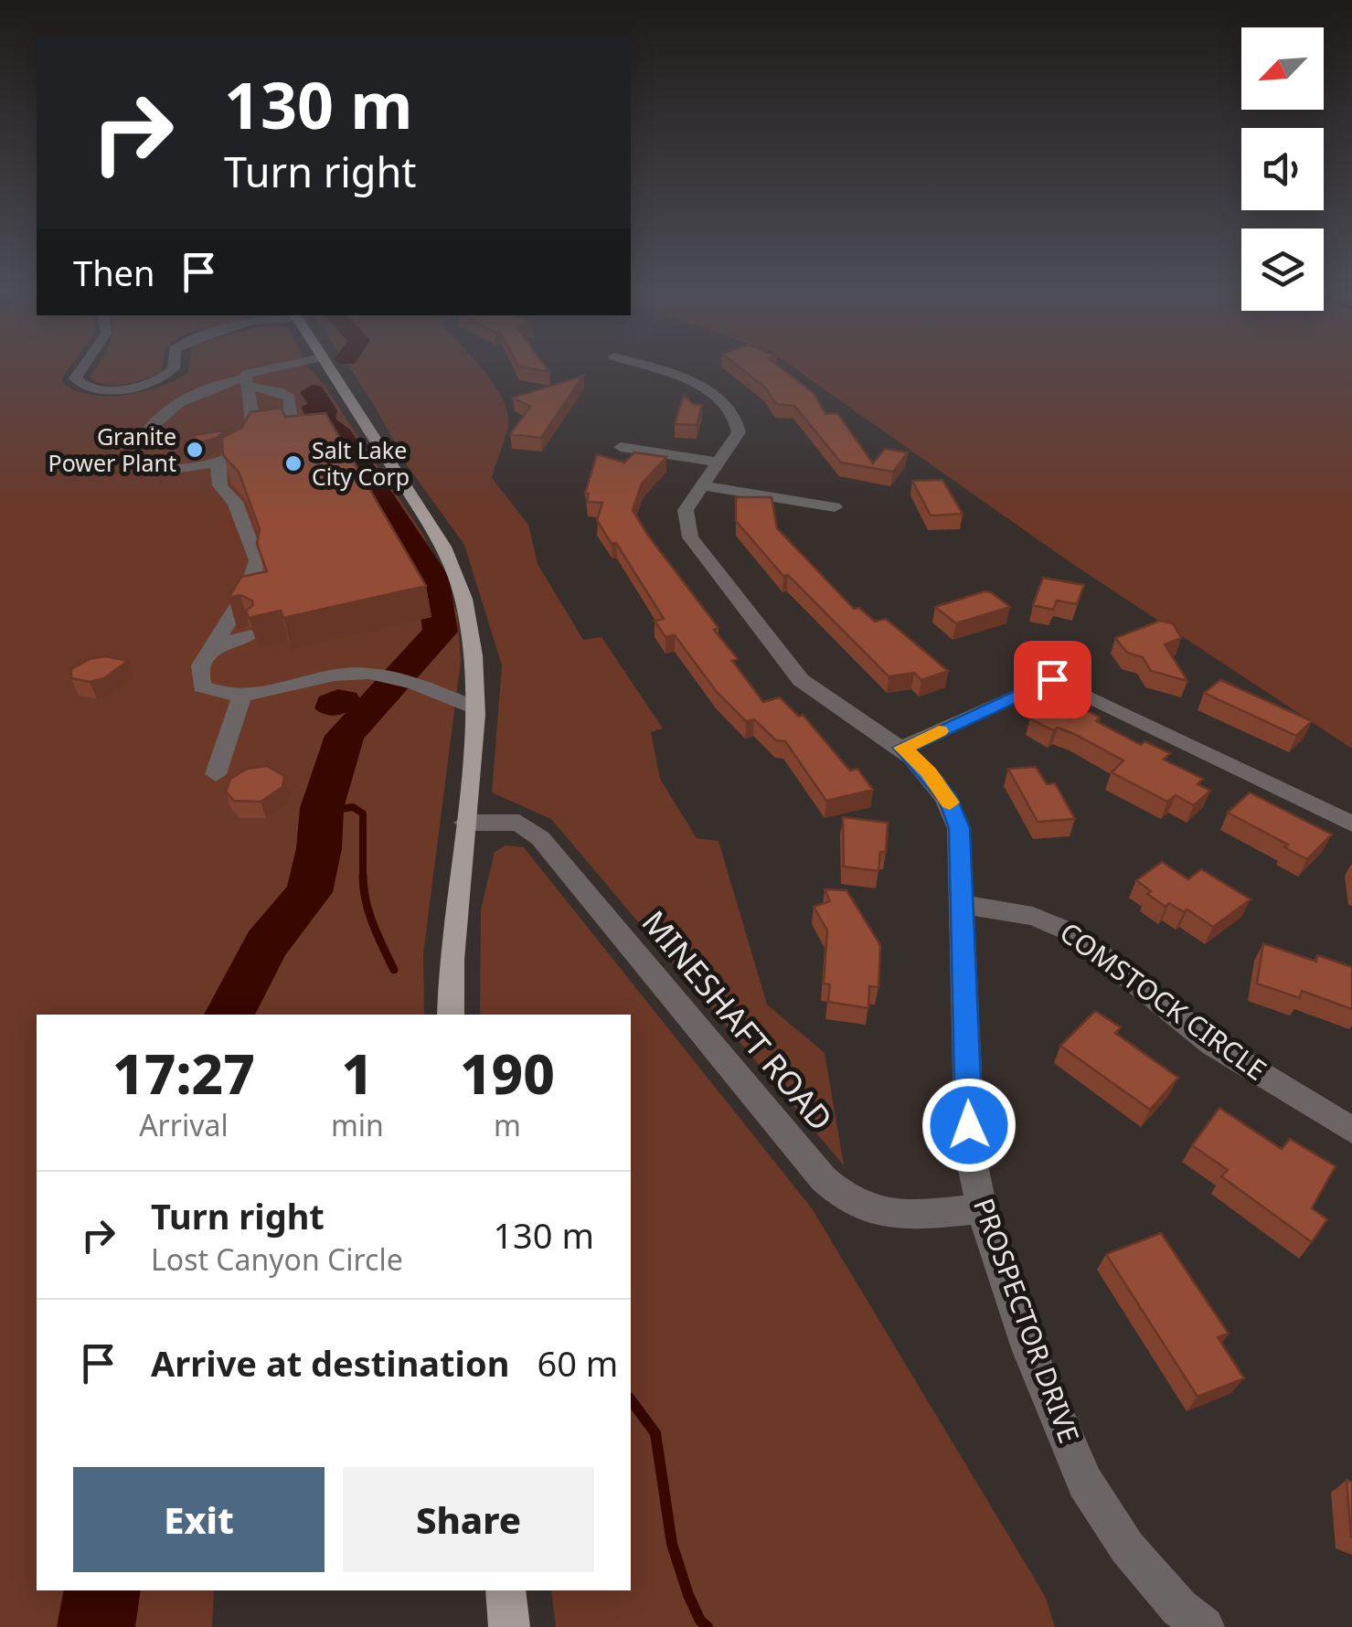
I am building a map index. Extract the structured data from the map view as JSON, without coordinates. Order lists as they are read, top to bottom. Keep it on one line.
{"streets":{"street":["COMSTOCK CIRCLE","MINESHAFT ROAD","PROSPECTOR DRIVE"]},"crossings":[["COMSTOCK CIRCLE","PROSPECTOR DRIVE"],["MINESHAFT ROAD","PROSPECTOR DRIVE"]],"places":["Granite Power Plant","Salt Lake City Corp"],"north":"bottom left","page":{"turn":["130 m","Turn right"],"then":"Then","eta":["17:27","Arrival","1","min","190","m"],"list":[{"name":"Turn right","note":"Lost Canyon Circle","value":"130 m"},{"name":"Arrive at destination","value":"60 m"}],"buttons":["Exit","Share"]}}
